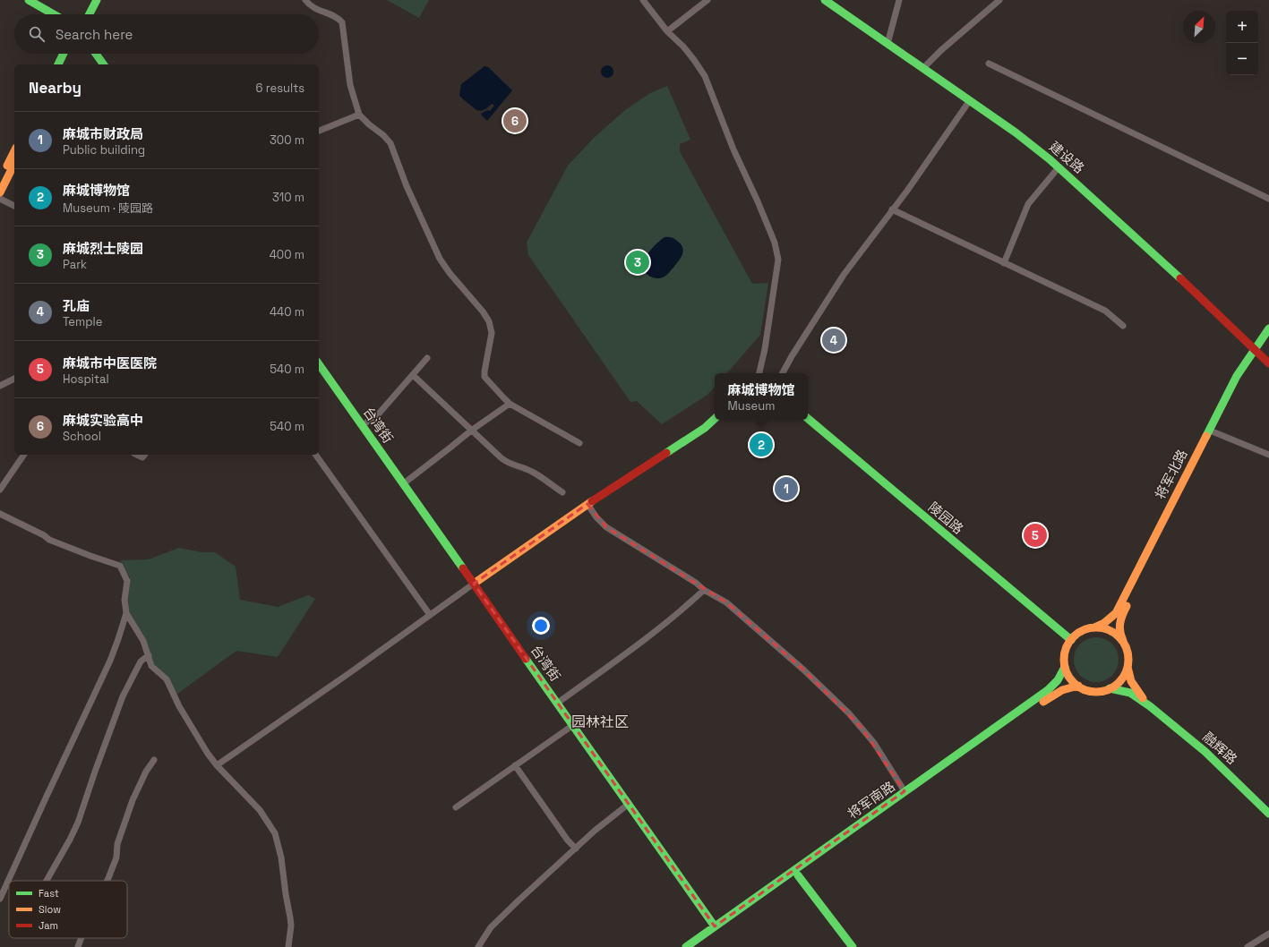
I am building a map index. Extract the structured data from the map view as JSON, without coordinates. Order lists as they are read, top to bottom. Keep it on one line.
{"streets":{"main road":["建设路","台湾街","将军北路","陵园路","融辉路","将军南路"]},"crossings":[["建设路","将军北路"],["台湾街","将军南路"],["将军北路","陵园路"],["将军北路","将军南路"],["陵园路","将军南路"]],"districts":["园林社区"],"legend":["Fast","Slow","Jam"],"north":"top right","page":{"map_buttons":["+","−"],"search":"Search here","heading":["Nearby","6 results"],"pins":["6","3","4","2","1","5"],"list":[{"mark":"1","name":"麻城市财政局","note":"Public building","value":"300 m"},{"mark":"2","name":"麻城博物馆","note":"Museum · 陵园路","value":"310 m"},{"mark":"3","name":"麻城烈士陵园","note":"Park","value":"400 m"},{"mark":"4","name":"孔庙","note":"Temple","value":"440 m"},{"mark":"5","name":"麻城市中医医院","note":"Hospital","value":"540 m"},{"mark":"6","name":"麻城实验高中","note":"School","value":"540 m"}],"popup":["麻城博物馆","Museum"]}}
